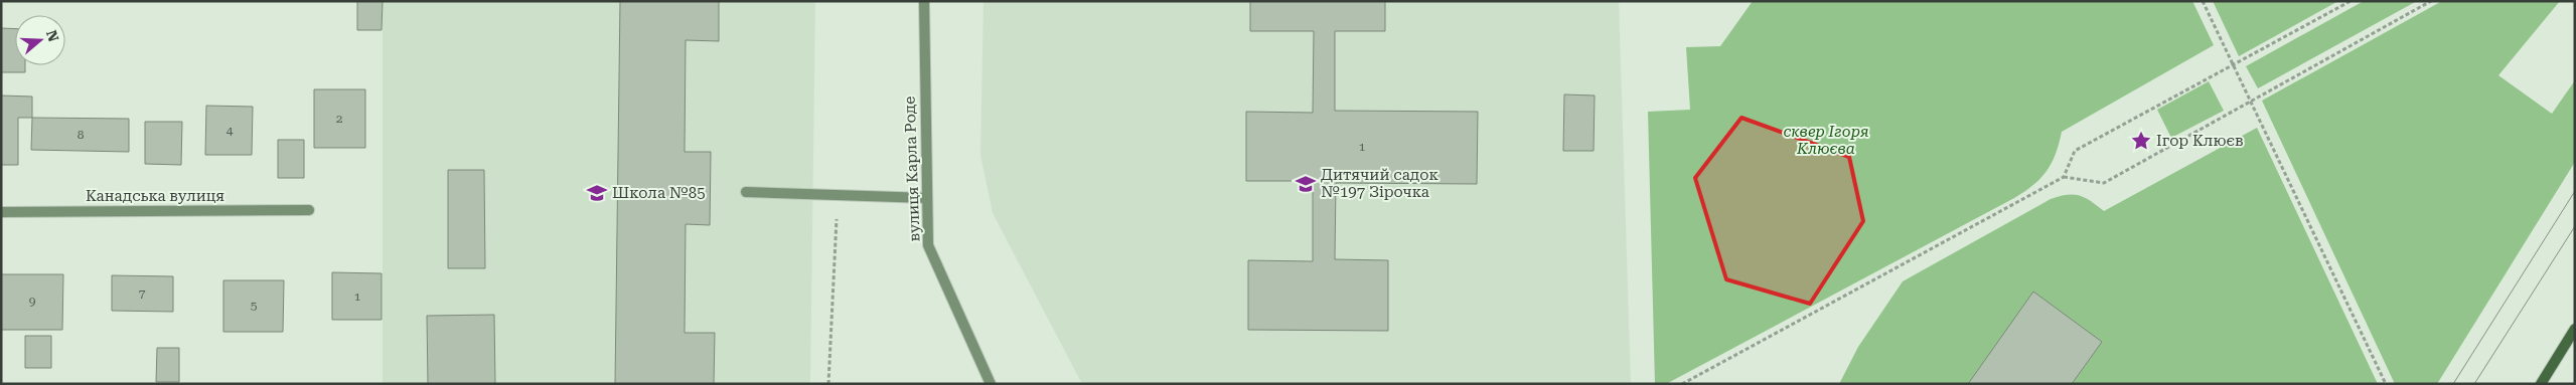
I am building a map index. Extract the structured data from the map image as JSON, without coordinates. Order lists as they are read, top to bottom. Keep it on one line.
{"streets":{"street":["вулиця Карла Роде","Канадська вулиця"]},"parks":["сквер Ігоря Клюєва"],"places":{"place":["Ігор Клюєв"],"school or university":["Дитячий садок №197 Зірочка","Школа №85"]},"house_numbers":["2","4","8","1","7","1","9","5"],"north":"right"}
